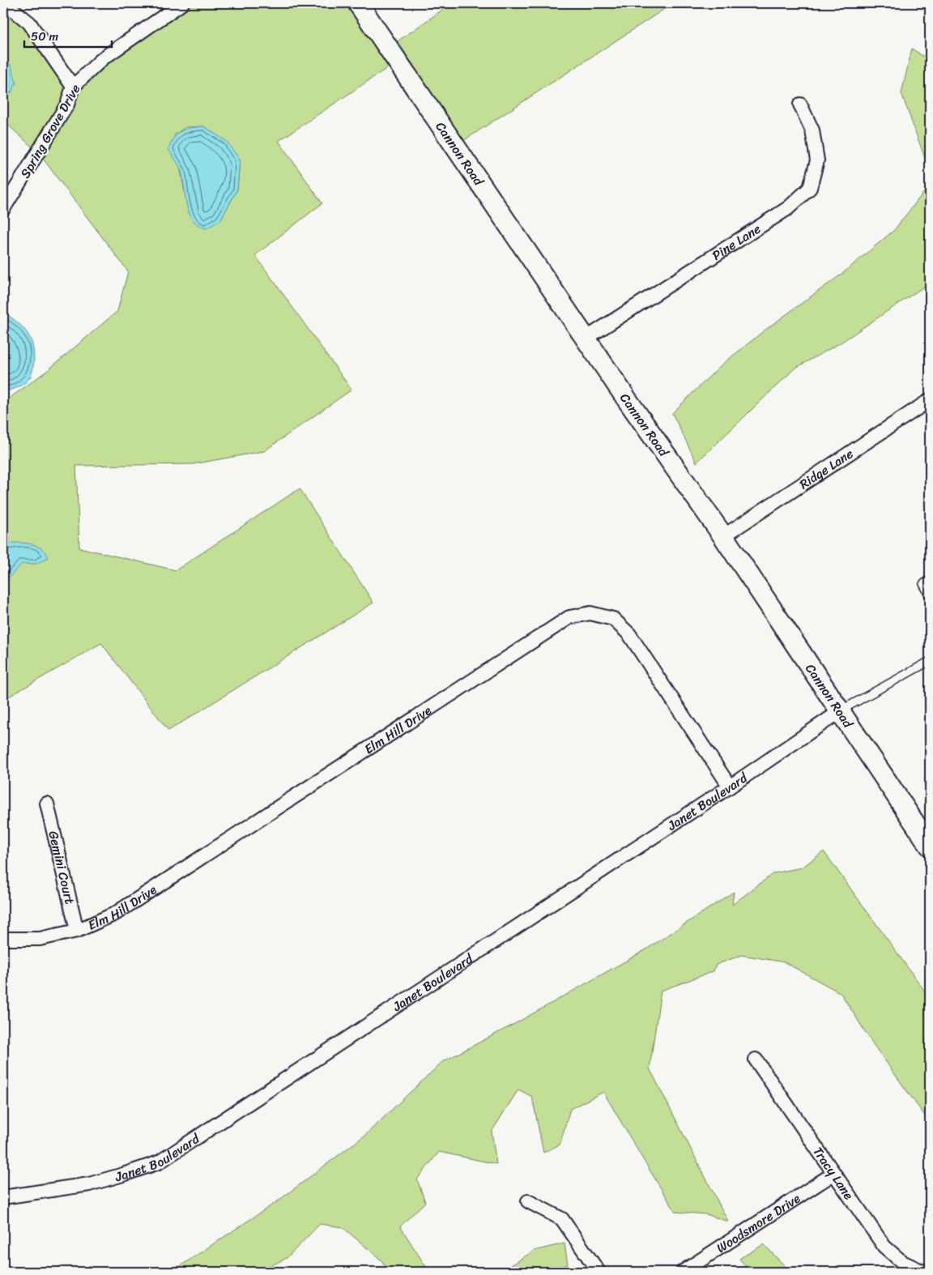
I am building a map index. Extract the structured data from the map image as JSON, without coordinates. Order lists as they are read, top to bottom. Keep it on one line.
{"streets":{"main road":["Cannon Road"],"street":["Spring Grove Drive","Pine Lane","Ridge Lane","Elm Hill Drive","Janet Boulevard","Gemini Court","Tracy Lane","Woodsmore Drive"]},"crossings":[["Cannon Road","Pine Lane"],["Cannon Road","Ridge Lane"],["Cannon Road","Janet Boulevard"],["Elm Hill Drive","Janet Boulevard"],["Elm Hill Drive","Gemini Court"],["Tracy Lane","Woodsmore Drive"]],"scale_bar":"50 m"}
